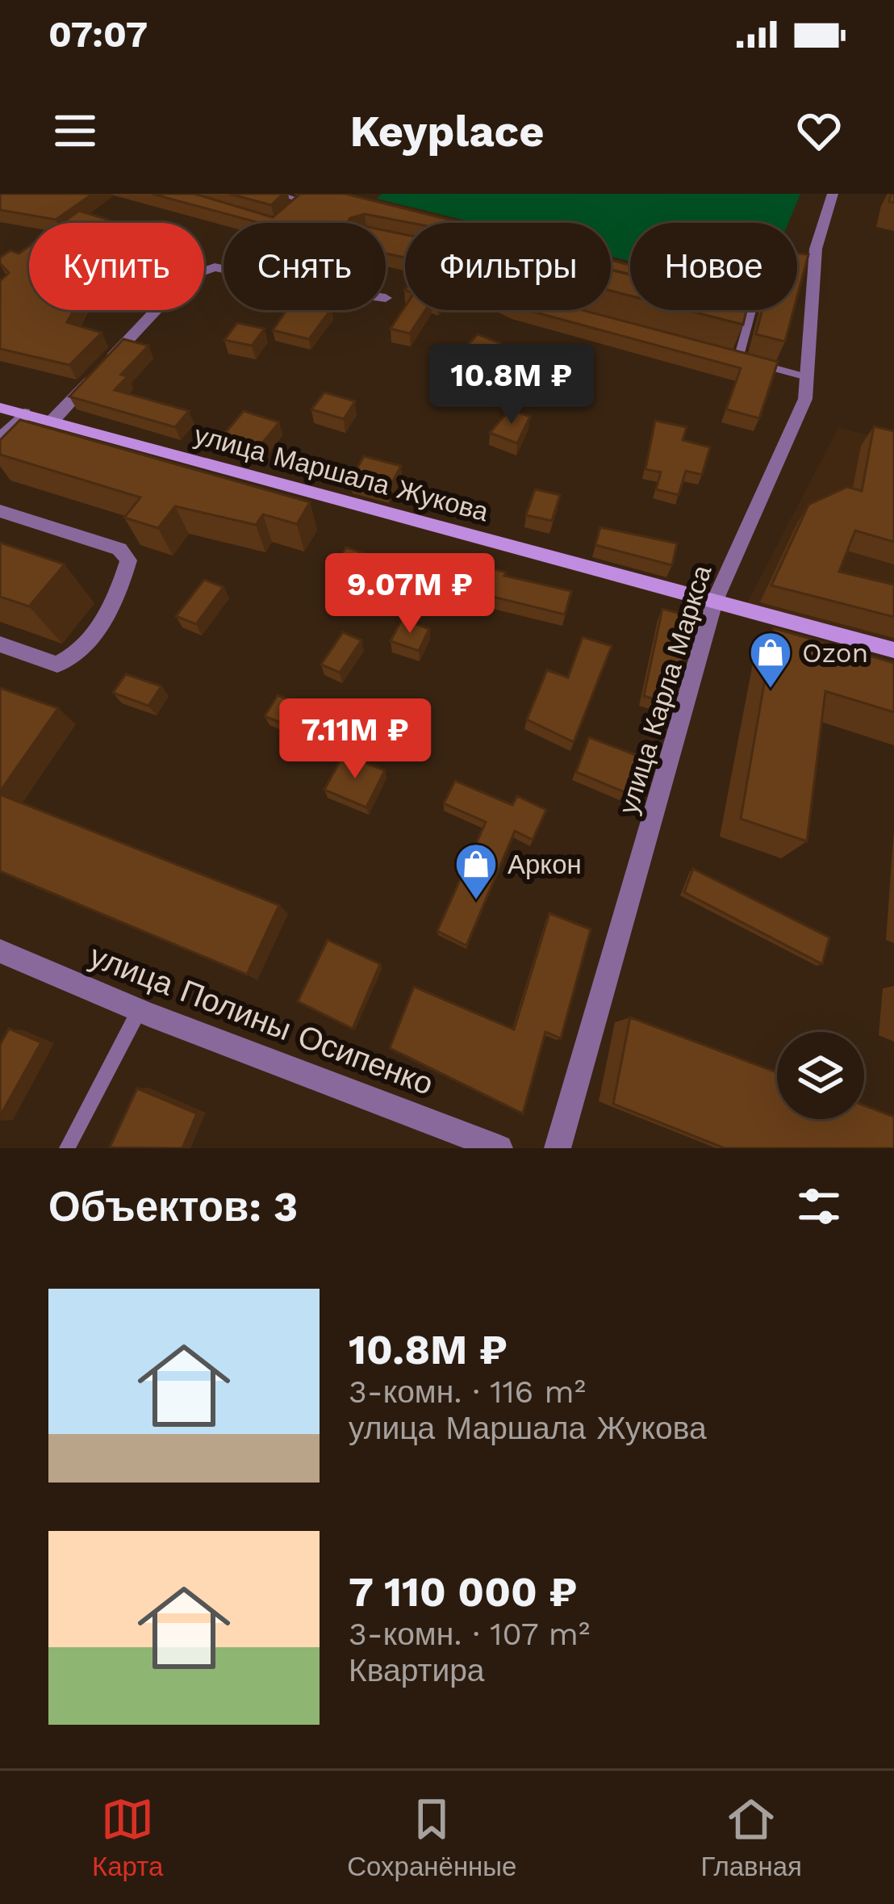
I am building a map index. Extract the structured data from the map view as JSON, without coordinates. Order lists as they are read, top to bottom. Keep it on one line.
{"streets":{"main road":["улица Маршала Жукова"],"street":["улица Карла Маркса","улица Полины Осипенко"]},"crossings":[["улица Маршала Жукова","улица Карла Маркса"]],"places":{"shop":["Ozon","Аркон"]},"page":{"status":"07:07","header":"Keyplace","chip":["Купить","Снять","Фильтры","Новое"],"price":["10.8M ₽","9.07M ₽","7.11M ₽"],"heading":"Объектов: 3","list":[{"name":"10.8M ₽","note":"3-комн. · 116 m² · улица Маршала Жукова"},{"name":"7 110 000 ₽","note":"3-комн. · 107 m² · Квартира"}],"tabs":["Карта","Сохранённые","Главная"]}}
